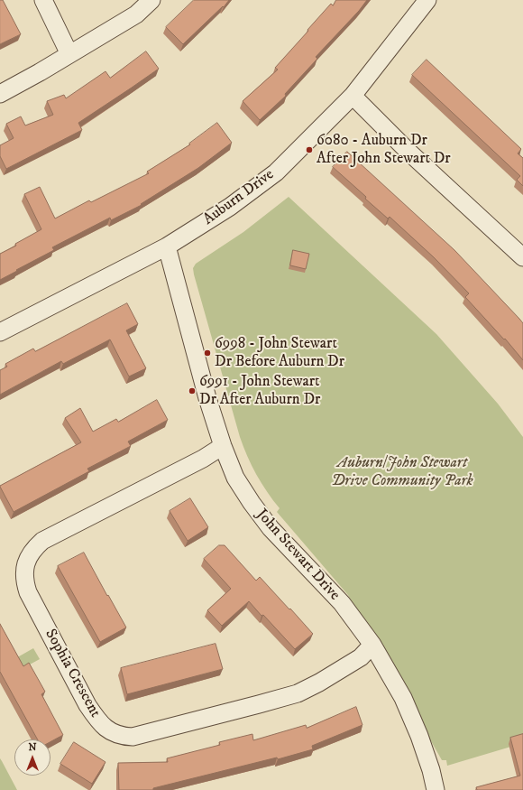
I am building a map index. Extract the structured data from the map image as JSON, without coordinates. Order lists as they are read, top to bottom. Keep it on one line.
{"streets":{"street":["Auburn Drive","John Stewart Drive","Sophia Crescent"]},"crossings":[["Auburn Drive","John Stewart Drive"],["John Stewart Drive","Sophia Crescent"]],"parks":["Auburn/John Stewart Drive Community Park"],"places":["6080 - Auburn Dr After John Stewart Dr","6998 - John Stewart Dr Before Auburn Dr","6991 - John Stewart Dr After Auburn Dr"],"north":"top"}
